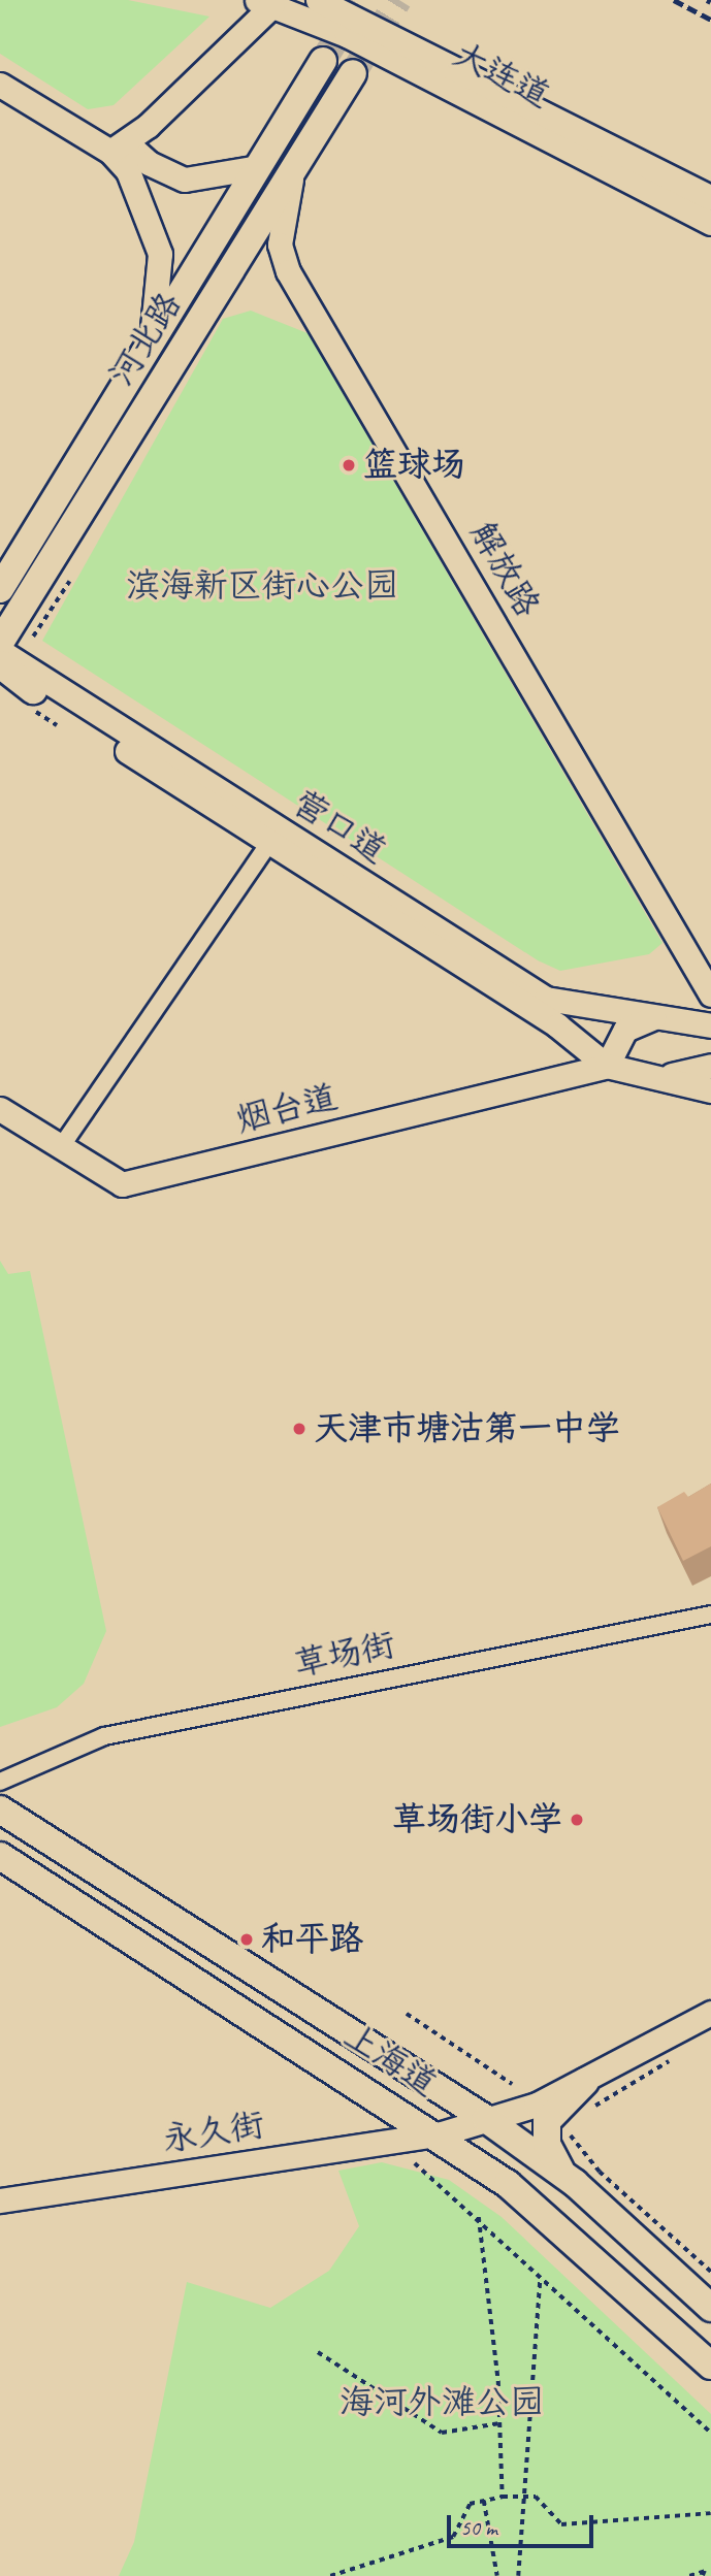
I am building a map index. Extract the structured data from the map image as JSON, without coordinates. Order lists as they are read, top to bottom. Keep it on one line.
{"streets":{"main road":["河北路","上海道"],"street":["大连道","解放路","营口道","烟台道","草场街","永久街"]},"crossings":[["河北路","解放路"],["营口道","烟台道"],["上海道","永久街"]],"parks":["滨海新区街心公园","海河外滩公园"],"places":["篮球场","天津市塘沽第一中学","草场街小学","和平路"],"scale_bar":"50 m"}
